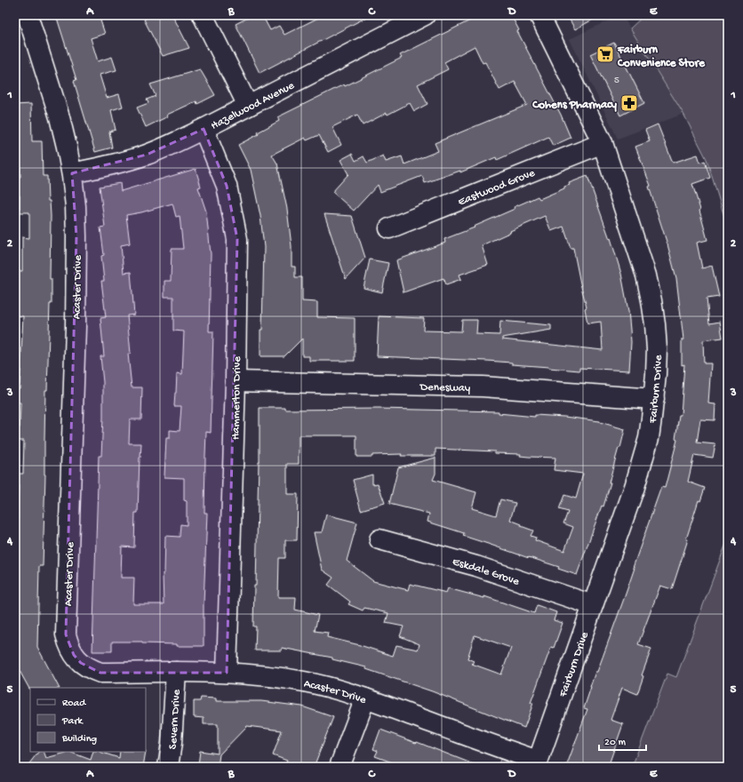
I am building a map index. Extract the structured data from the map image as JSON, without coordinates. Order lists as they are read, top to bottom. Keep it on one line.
{"streets":{"street":["Hazelwood Avenue","Eastwood Grove","Acaster Drive","Denesway","Fairburn Drive","Hammerton Drive","Eskdale Grove","Severn Drive"]},"crossings":[["Hazelwood Avenue","Acaster Drive"],["Hazelwood Avenue","Hammerton Drive"],["Eastwood Grove","Fairburn Drive"],["Acaster Drive","Fairburn Drive"],["Acaster Drive","Hammerton Drive"],["Acaster Drive","Severn Drive"],["Denesway","Fairburn Drive"],["Denesway","Hammerton Drive"],["Fairburn Drive","Eskdale Grove"]],"places":{"supermarket":["Fairburn Convenience Store"],"pharmacy":["Cohens Pharmacy"]},"house_numbers":["5"],"legend":["Road","Park","Building"],"scale_bar":"20 m","grid":{"columns":["A","B","C","D","E"],"rows":["1","2","3","4","5"]}}
